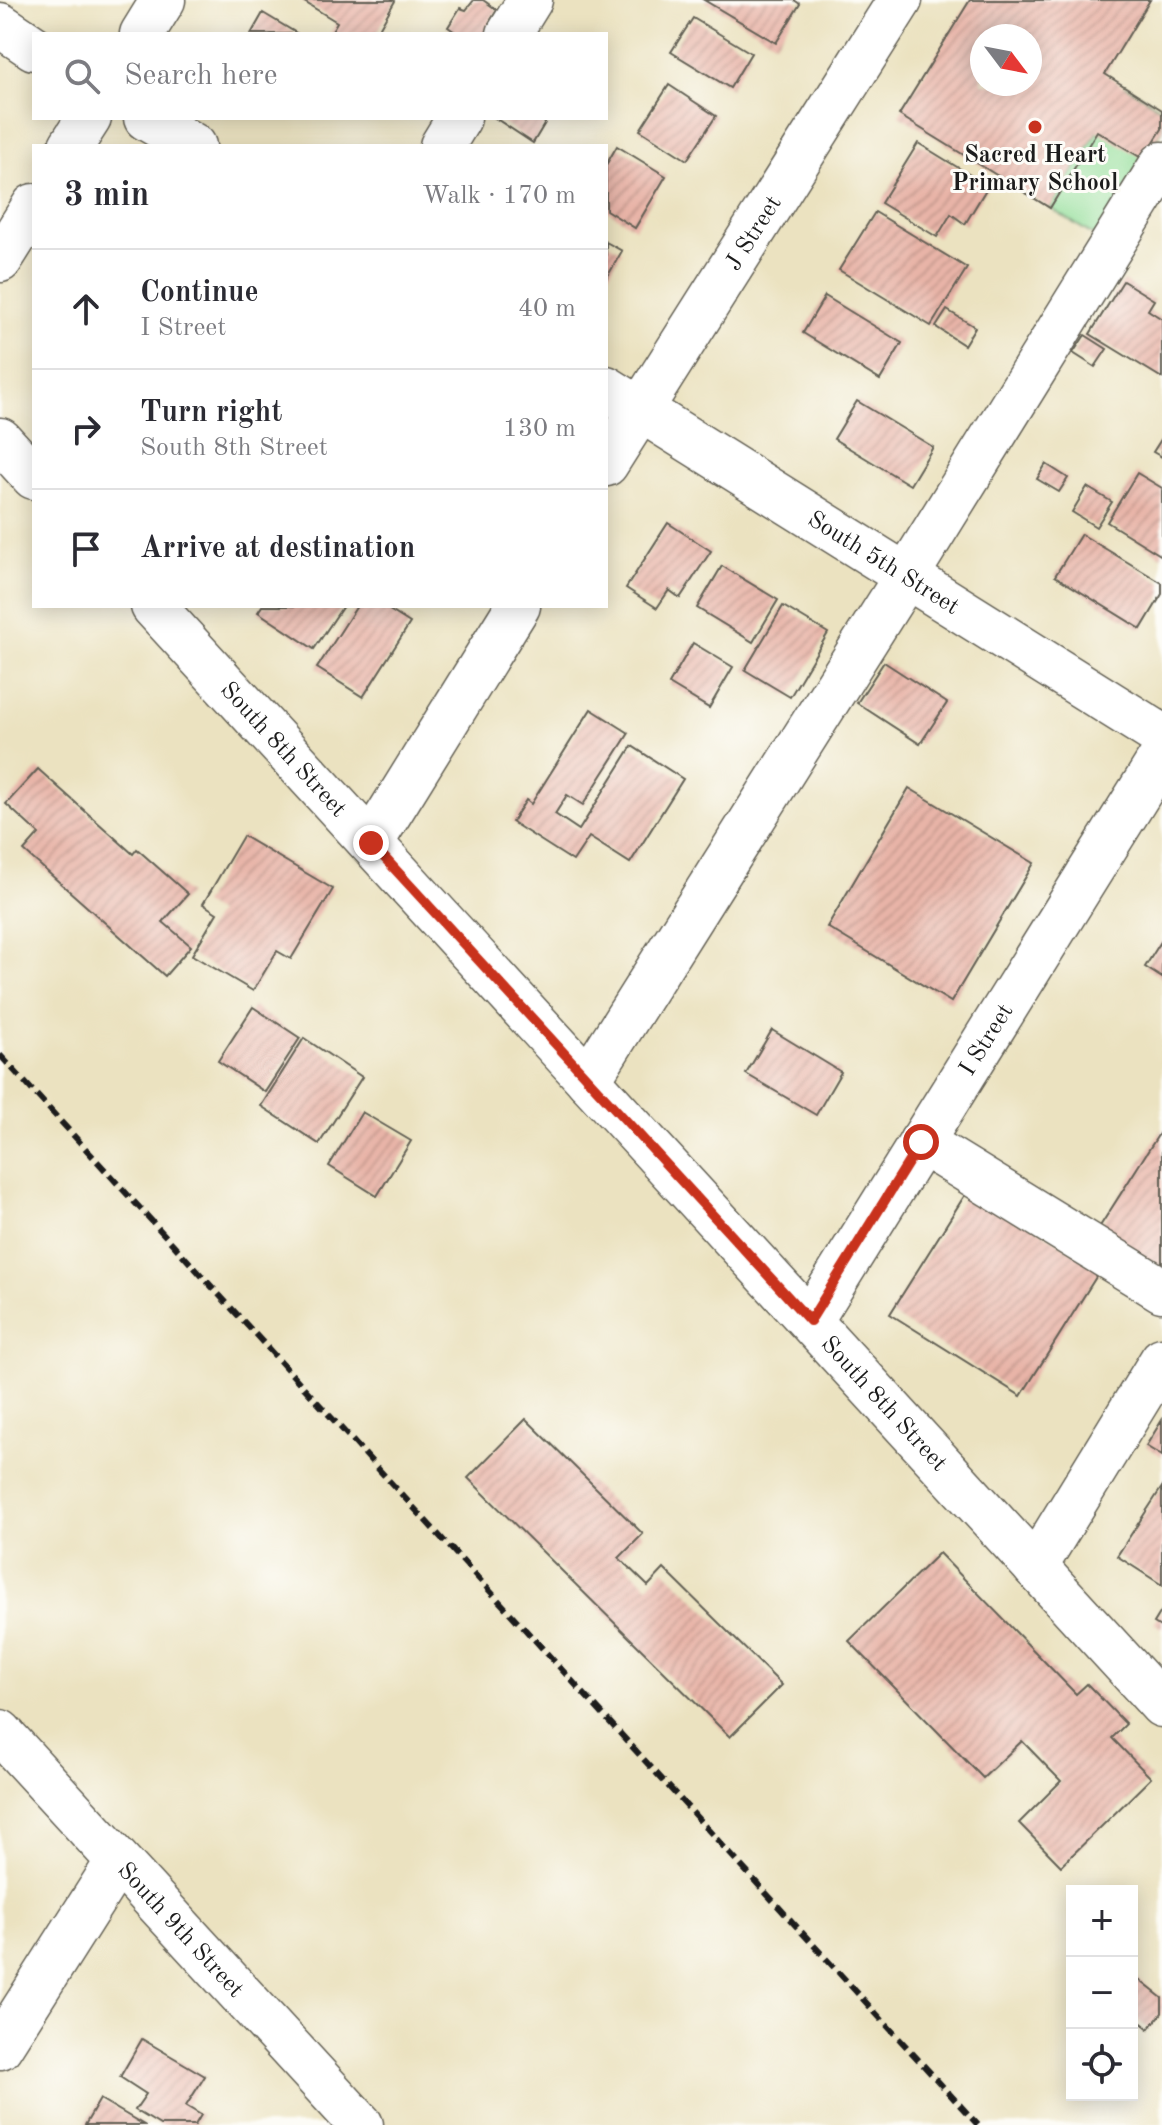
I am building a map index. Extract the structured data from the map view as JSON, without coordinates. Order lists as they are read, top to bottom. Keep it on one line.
{"streets":{"street":["J Street","South 5th Street","South 8th Street","I Street","South 9th Street"]},"crossings":[["J Street","South 5th Street"],["South 8th Street","I Street"]],"places":["Sacred Heart Primary School"],"north":"bottom right","page":{"search":"Search here","heading":["3 min","Walk · 170 m"],"list":[["Continue","I Street","40 m"],["Turn right","South 8th Street","130 m"],"Arrive at destination"],"map_buttons":["+","−"]}}
